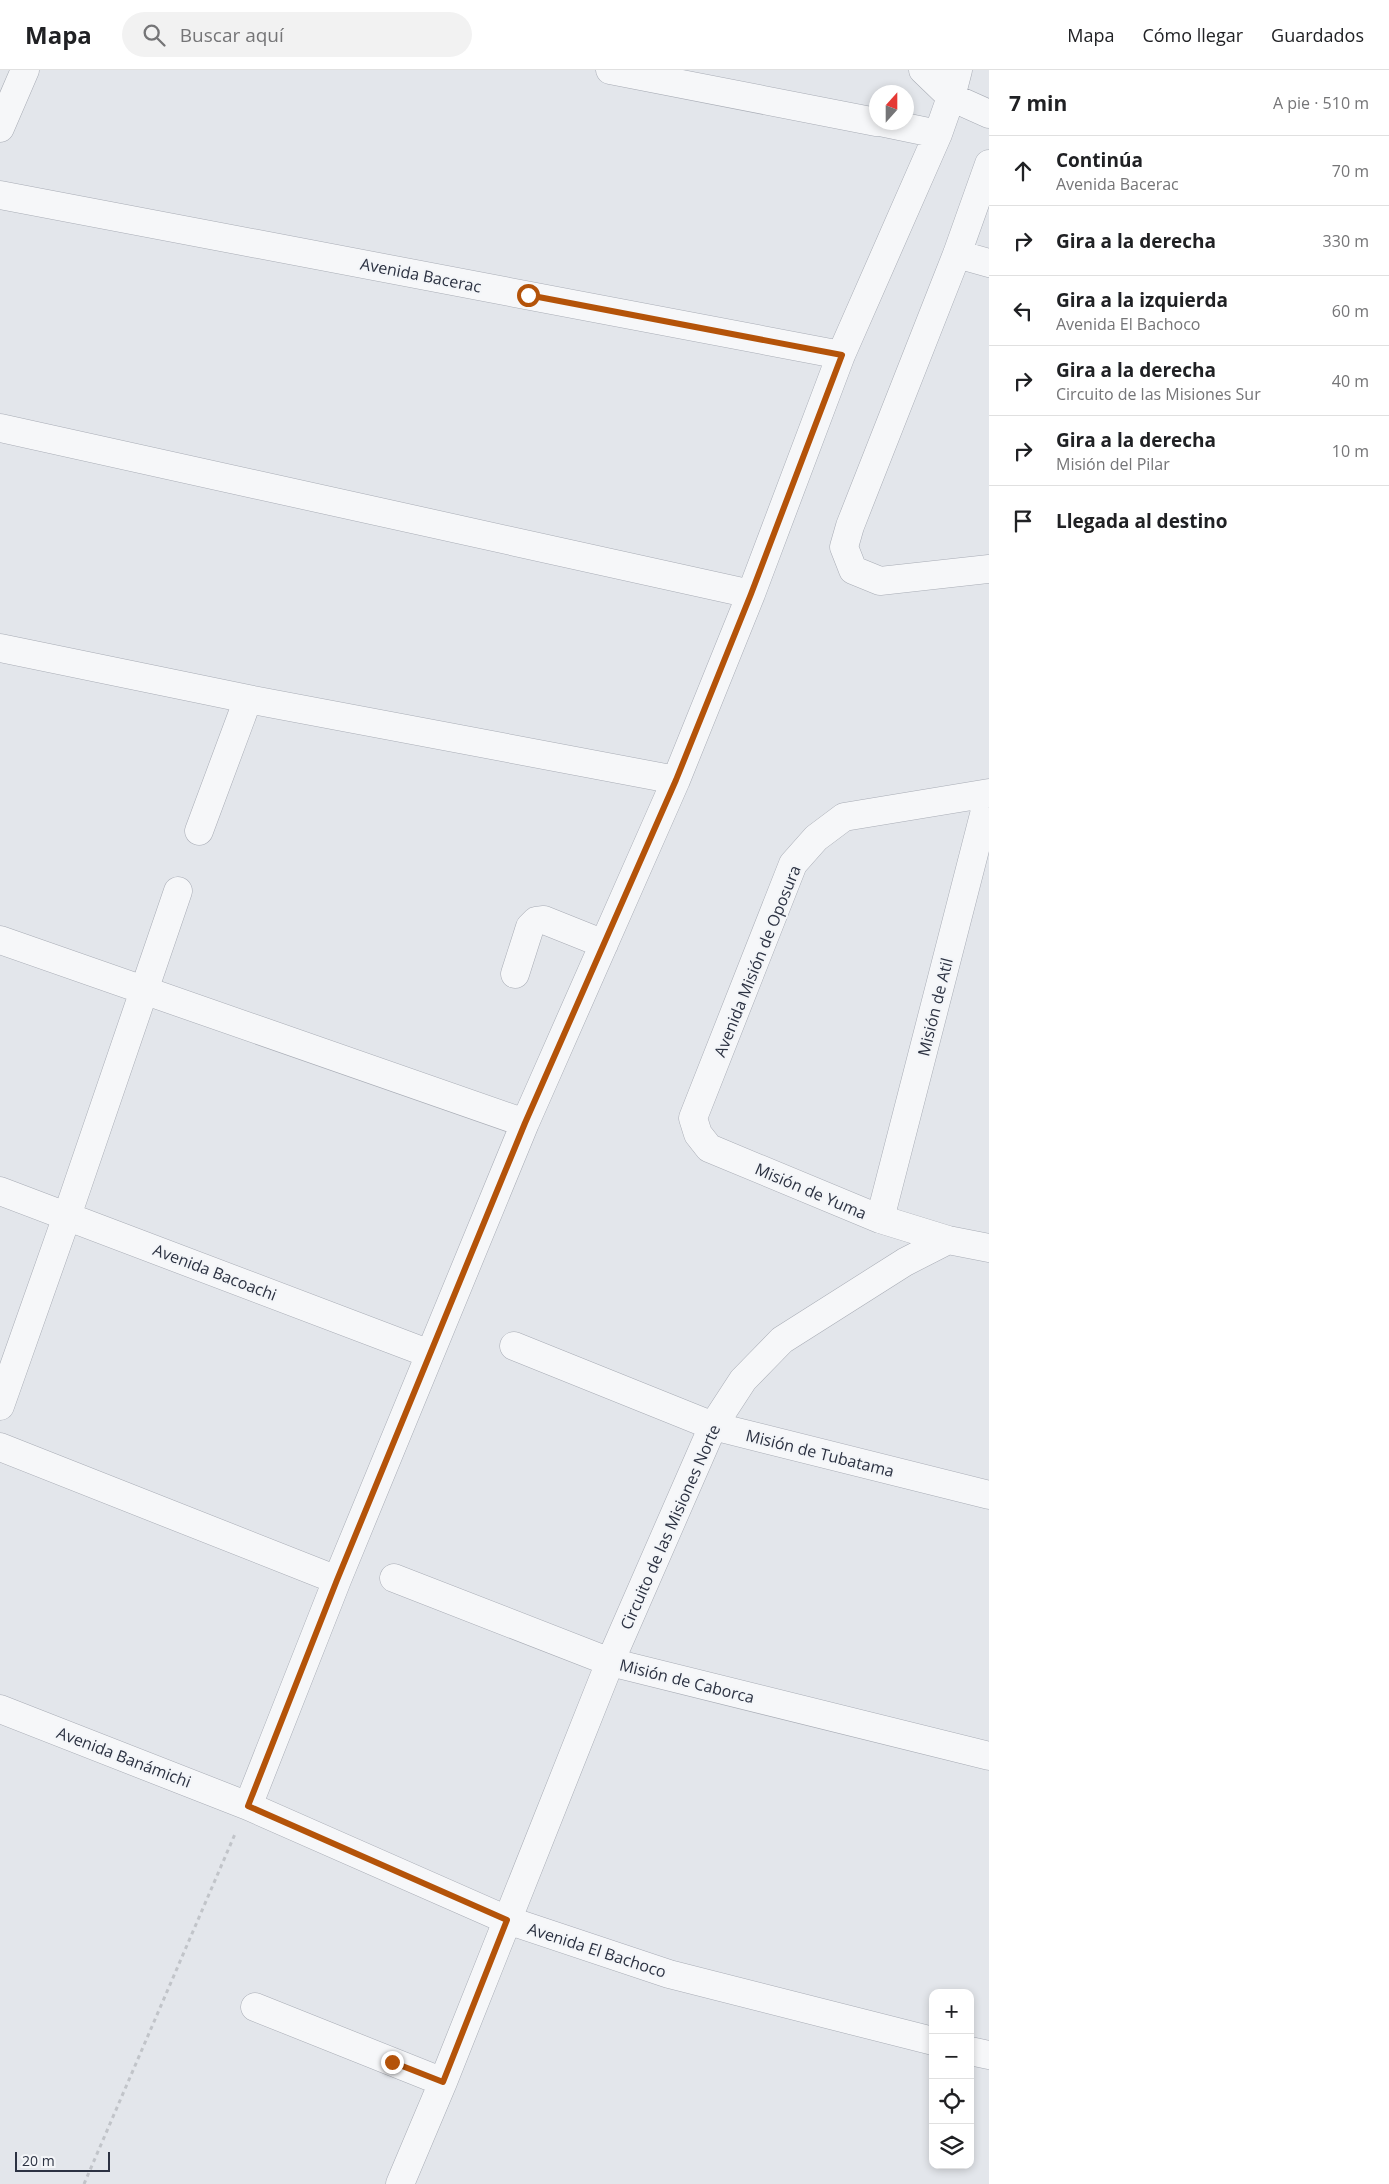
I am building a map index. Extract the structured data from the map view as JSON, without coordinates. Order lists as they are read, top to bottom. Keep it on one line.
{"streets":{"street":["Avenida Bacerac","Avenida Misión de Oposura","Misión de Atil","Misión de Yuma","Avenida Bacoachi","Misión de Tubatama","Circuito de las Misiones Norte","Misión de Caborca","Avenida Banámichi","Avenida El Bachoco"]},"crossings":[["Avenida Misión de Oposura","Misión de Atil"],["Avenida Misión de Oposura","Misión de Yuma"],["Misión de Atil","Misión de Yuma"],["Misión de Yuma","Circuito de las Misiones Norte"],["Misión de Tubatama","Circuito de las Misiones Norte"],["Circuito de las Misiones Norte","Misión de Caborca"],["Circuito de las Misiones Norte","Avenida El Bachoco"],["Avenida Banámichi","Avenida El Bachoco"]],"scale_bar":"20 m","north":"top","page":{"header":"Mapa","search":"Buscar aquí","nav":["Mapa","Cómo llegar","Guardados"],"heading":["7 min","A pie · 510 m"],"list":[["Continúa","Avenida Bacerac","70 m"],["Gira a la derecha","330 m"],["Gira a la izquierda","Avenida El Bachoco","60 m"],["Gira a la derecha","Circuito de las Misiones Sur","40 m"],["Gira a la derecha","Misión del Pilar","10 m"],"Llegada al destino"],"map_buttons":["+","−"],"scale":"20 m"}}
